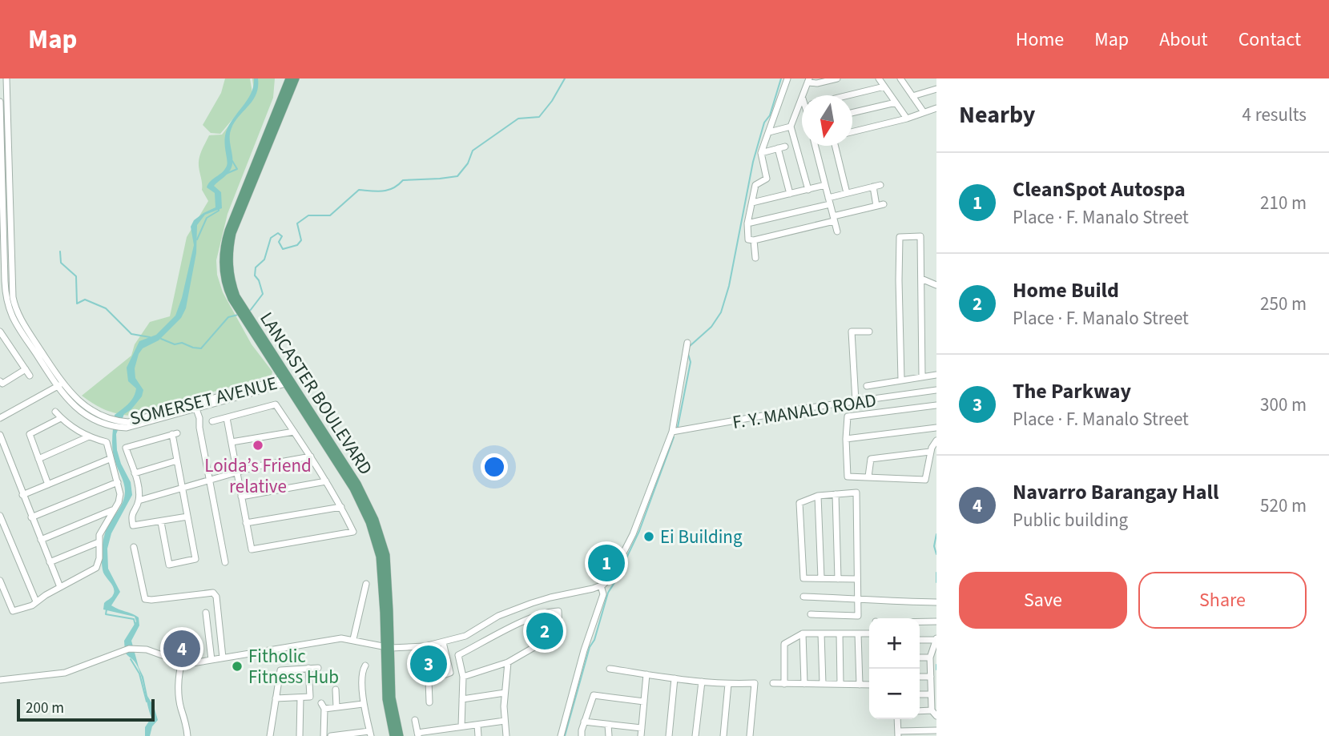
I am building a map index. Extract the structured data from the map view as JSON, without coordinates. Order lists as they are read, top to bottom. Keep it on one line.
{"streets":{"main road":["LANCASTER BOULEVARD"],"street":["SOMERSET AVENUE","F. Y. MANALO ROAD"]},"crossings":[["LANCASTER BOULEVARD","SOMERSET AVENUE"]],"places":["Loida’s Friend relative","Ei Building","Fitholic Fitness Hub"],"scale_bar":"200 m","north":"bottom","page":{"header":"Map","nav":["Home","Map","About","Contact"],"heading":["Nearby","4 results"],"list":[{"mark":"1","name":"CleanSpot Autospa","note":"Place · F. Manalo Street","value":"210 m"},{"mark":"2","name":"Home Build","note":"Place · F. Manalo Street","value":"250 m"},{"mark":"3","name":"The Parkway","note":"Place · F. Manalo Street","value":"300 m"},{"mark":"4","name":"Navarro Barangay Hall","note":"Public building","value":"520 m"}],"pins":["1","2","4","3"],"buttons":["Save","Share"],"map_buttons":["+","−"],"scale":"200 m"}}
